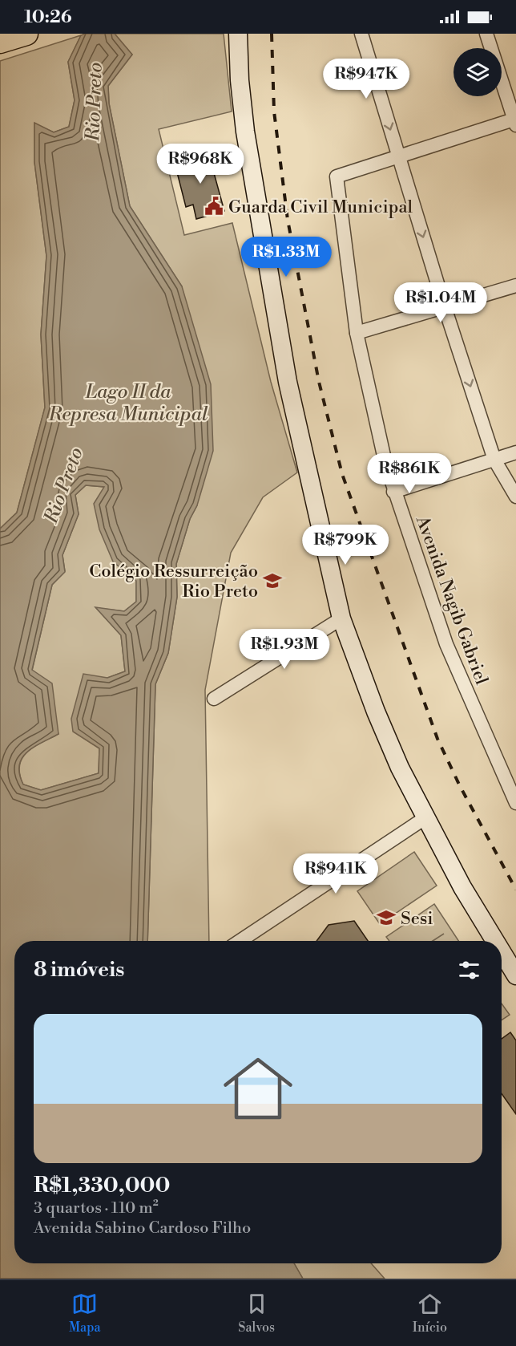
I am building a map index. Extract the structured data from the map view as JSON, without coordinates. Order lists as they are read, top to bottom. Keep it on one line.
{"streets":{"street":["Avenida Nagib Gabriel"]},"water":["Rio Preto","Lago II da Represa Municipal"],"places":{"public building":["Guarda Civil Municipal"],"school or university":["Colégio Ressurreição Rio Preto","Sesi"]},"page":{"status":"10:26","price":["R$947K","R$968K","R$1.33M","R$1.04M","R$861K","R$799K","R$1.93M","R$941K"],"heading":"8 imóveis","list":[{"name":"R$1,330,000","note":"3 quartos · 110 m² · Avenida Sabino Cardoso Filho"}],"tabs":["Mapa","Salvos","Início"]}}
